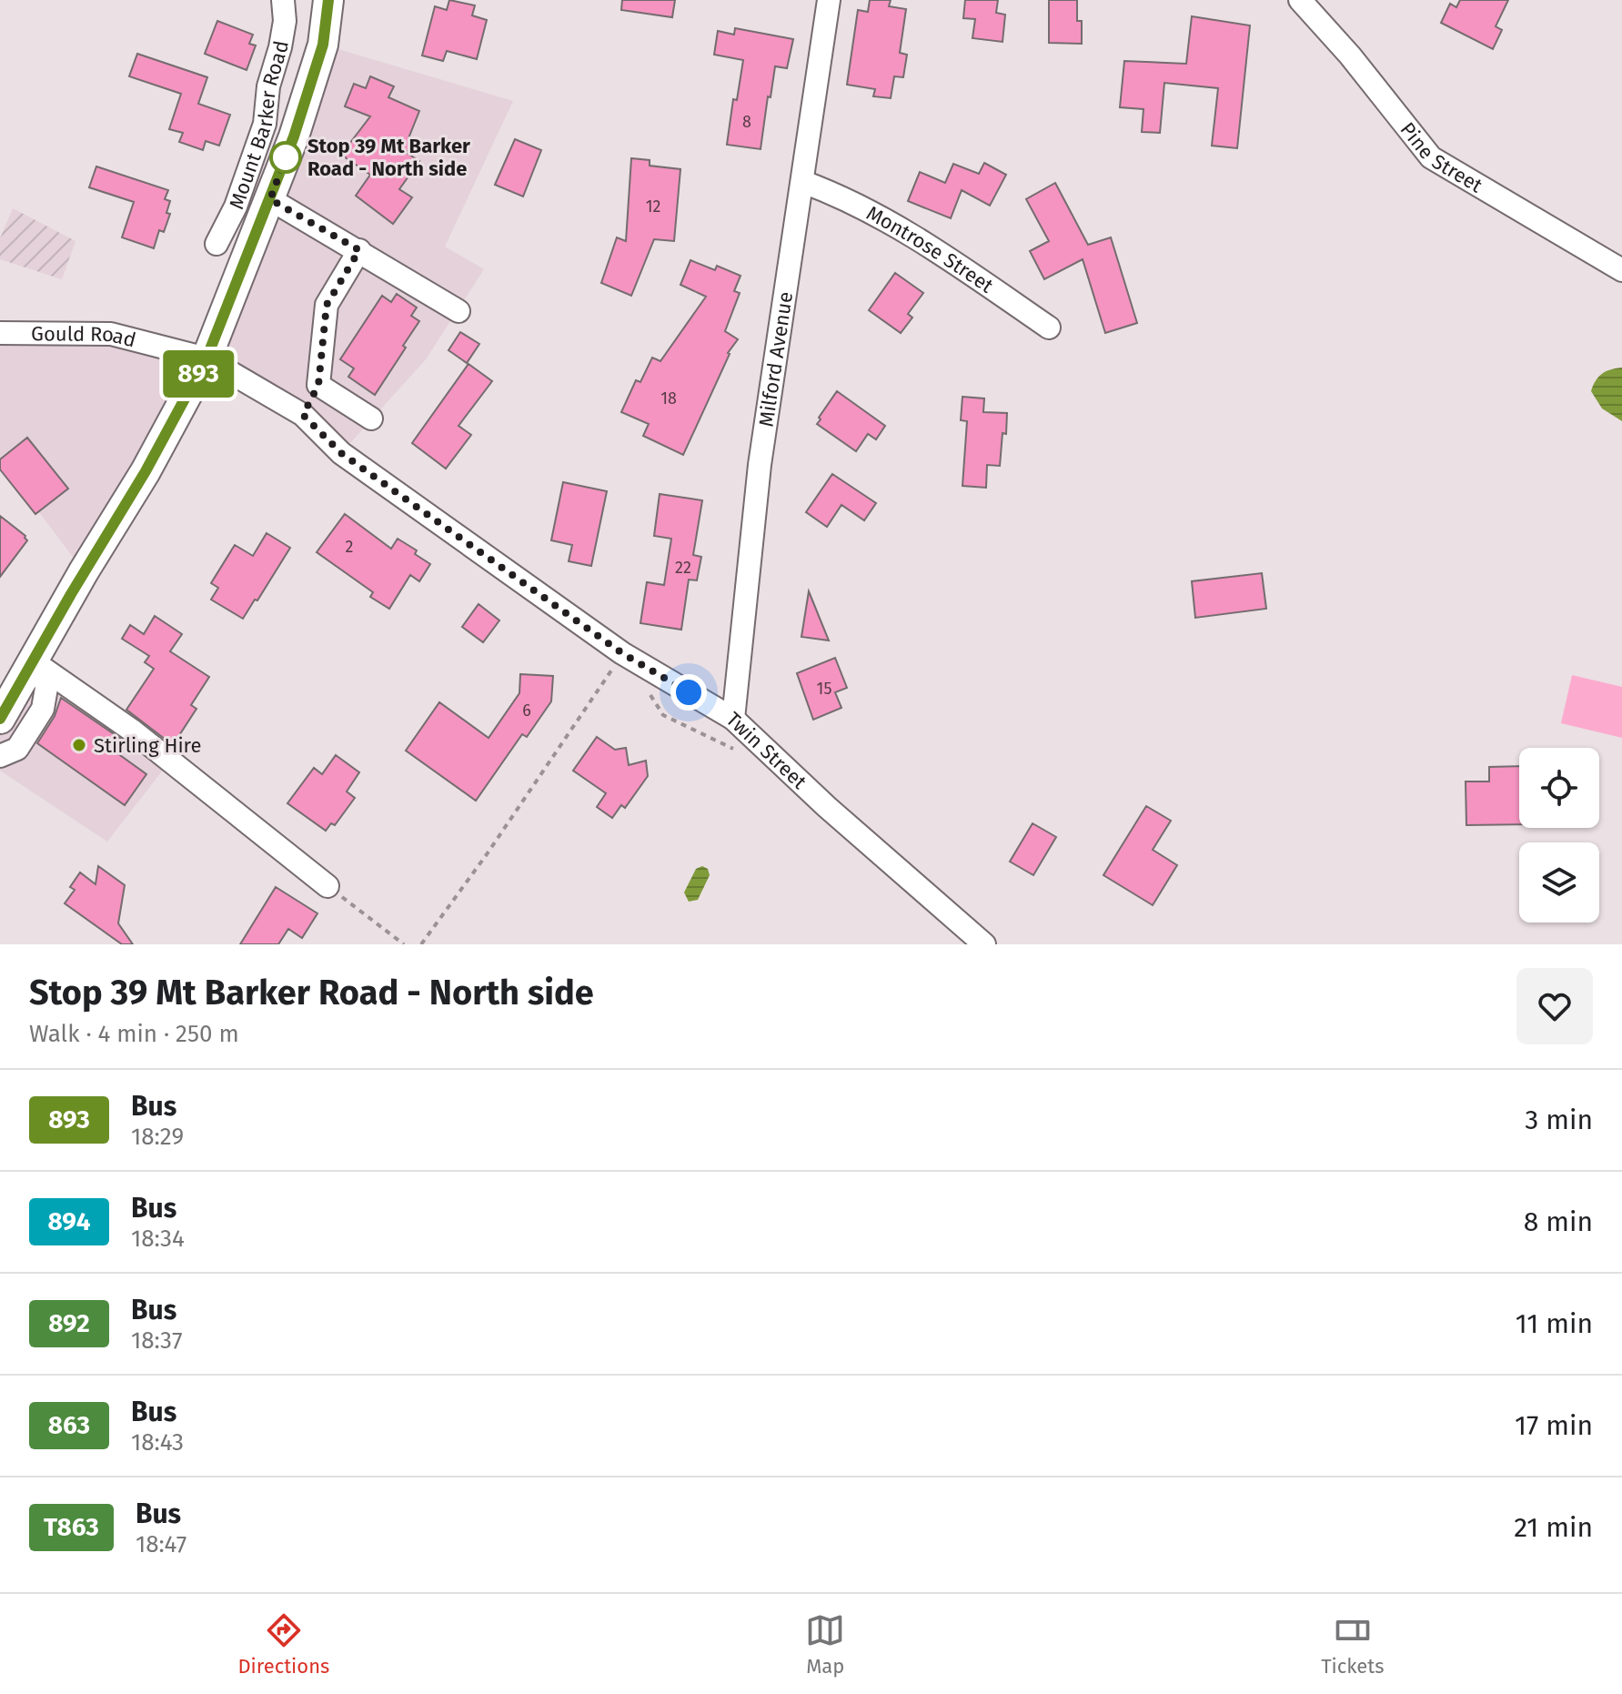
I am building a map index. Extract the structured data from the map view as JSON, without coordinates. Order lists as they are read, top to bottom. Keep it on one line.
{"streets":{"main road":["Mount Barker Road"],"street":["Pine Street","Montrose Street","Gould Road","Milford Avenue","Twin Street"]},"crossings":[["Mount Barker Road","Gould Road"],["Mount Barker Road","Twin Street"],["Montrose Street","Milford Avenue"],["Gould Road","Twin Street"],["Milford Avenue","Twin Street"]],"places":["Stop 39 Mt Barker Road - North side","Stirling Hire"],"lines":["bus line 893"],"house_numbers":["8","12","18","2","22","15","6"],"page":{"on_map":"893","heading":["Stop 39 Mt Barker Road - North side","Walk · 4 min · 250 m"],"list":[{"mark":"893","name":"Bus","note":"18:29","value":"3 min"},{"mark":"894","name":"Bus","note":"18:34","value":"8 min"},{"mark":"892","name":"Bus","note":"18:37","value":"11 min"},{"mark":"863","name":"Bus","note":"18:43","value":"17 min"},{"mark":"T863","name":"Bus","note":"18:47","value":"21 min"}],"tabs":["Directions","Map","Tickets"]}}
